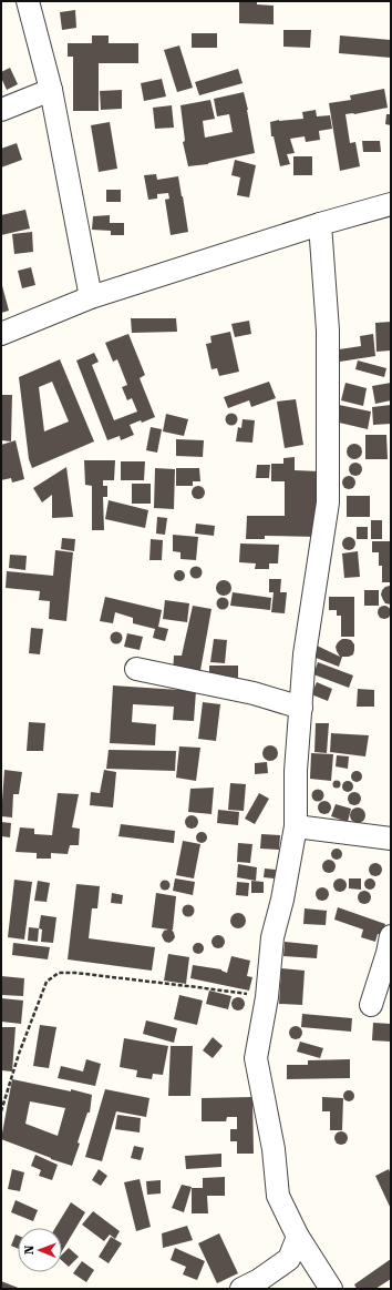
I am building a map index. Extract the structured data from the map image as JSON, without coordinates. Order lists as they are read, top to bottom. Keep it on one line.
{"north":"left"}
